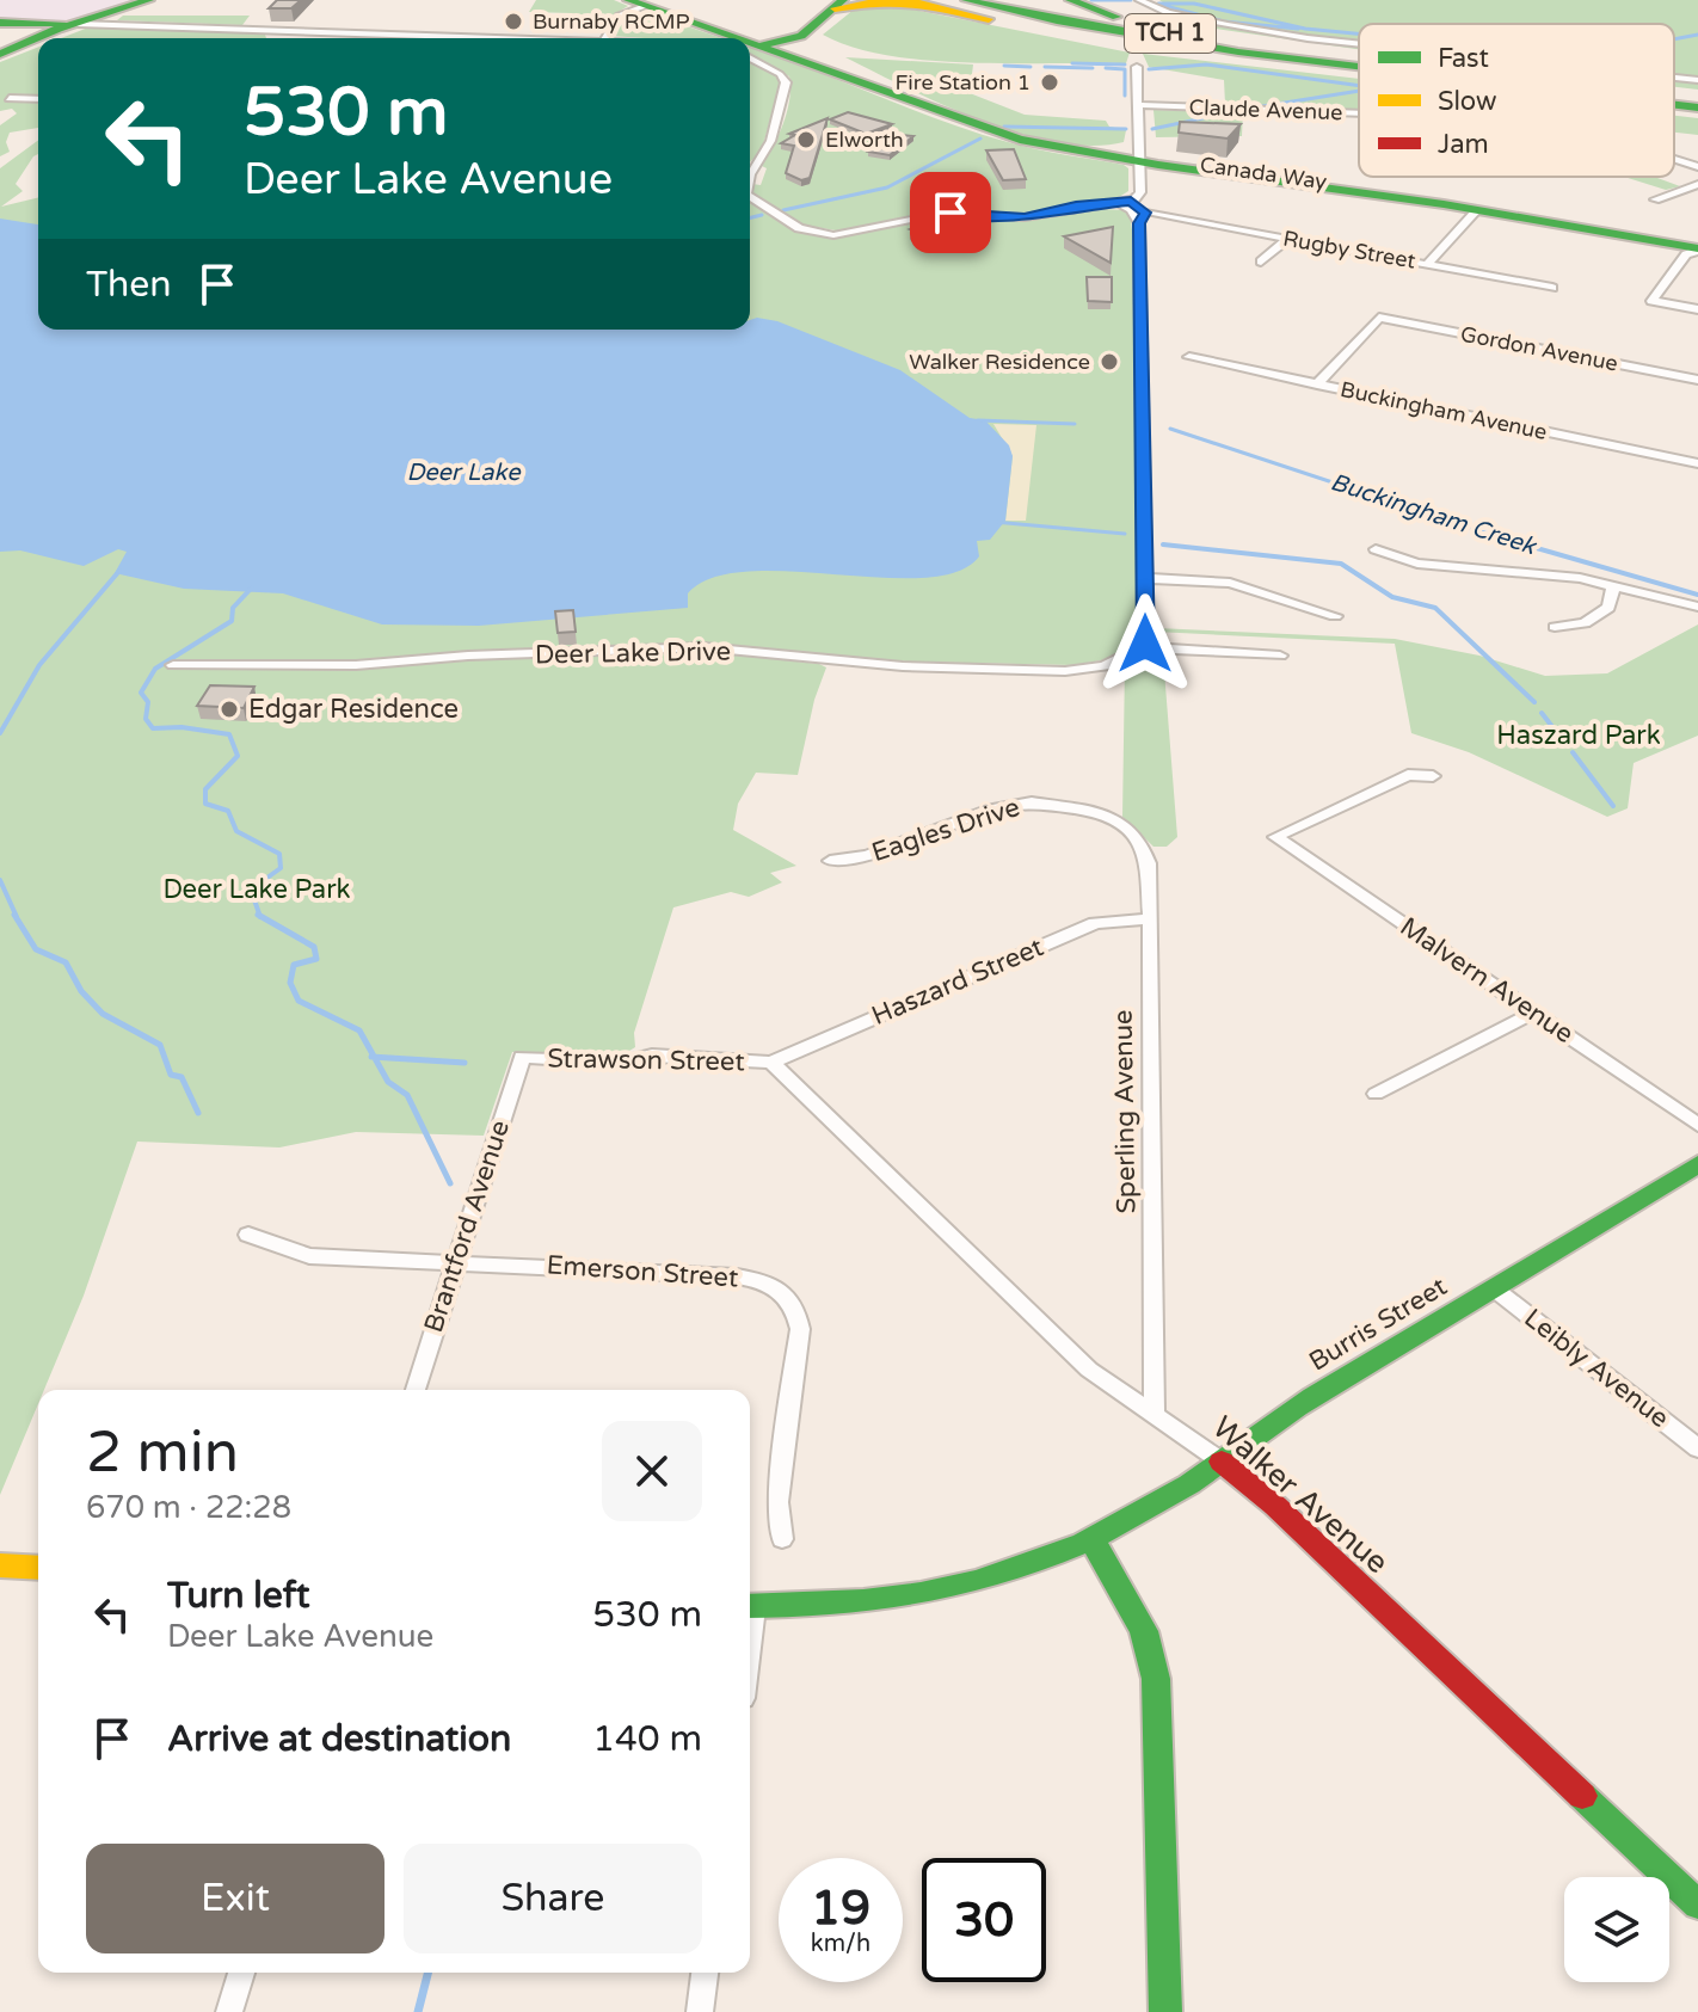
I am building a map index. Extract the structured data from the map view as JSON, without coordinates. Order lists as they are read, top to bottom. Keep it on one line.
{"streets":{"main road":["TCH 1","Canada Way","Burris Street","Walker Avenue"],"street":["Claude Avenue","Rugby Street","Gordon Avenue","Buckingham Avenue","Deer Lake Drive","Eagles Drive","Malvern Avenue","Haszard Street","Strawson Street","Sperling Avenue","Brantford Avenue","Emerson Street","Leibly Avenue"]},"crossings":[["Gordon Avenue","Buckingham Avenue"],["Eagles Drive","Sperling Avenue"],["Haszard Street","Strawson Street"],["Haszard Street","Sperling Avenue"],["Haszard Street","Walker Avenue"],["Strawson Street","Brantford Avenue"],["Strawson Street","Walker Avenue"],["Sperling Avenue","Walker Avenue"],["Brantford Avenue","Emerson Street"],["Burris Street","Leibly Avenue"],["Burris Street","Walker Avenue"]],"water":["Deer Lake","Buckingham Creek"],"parks":["Haszard Park","Deer Lake Park"],"places":["Burnaby RCMP","Fire Station 1","Elworth","Walker Residence","Edgar Residence"],"legend":["Fast","Slow","Jam"],"page":{"turn":["530 m","Deer Lake Avenue"],"then":"Then","heading":["2 min","670 m · 22:28"],"list":[{"name":"Turn left","note":"Deer Lake Avenue","value":"530 m"},{"name":"Arrive at destination","value":"140 m"}],"buttons":["Exit","Share"],"speed":"19 km/h","limit":"30"}}
